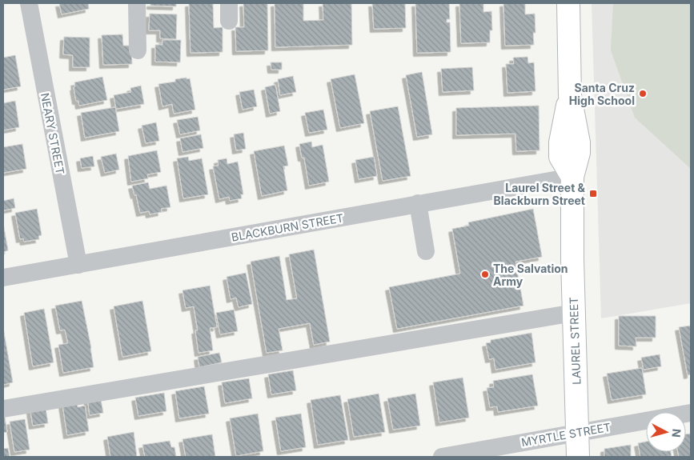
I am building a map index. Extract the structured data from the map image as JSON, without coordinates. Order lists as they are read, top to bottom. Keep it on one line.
{"streets":{"main road":["LAUREL STREET"],"street":["NEARY STREET","BLACKBURN STREET","MYRTLE STREET"]},"crossings":[["NEARY STREET","BLACKBURN STREET"],["BLACKBURN STREET","LAUREL STREET"],["LAUREL STREET","MYRTLE STREET"]],"places":{"other":["Santa Cruz High School","The Salvation Army"],"transit":["Laurel Street & Blackburn Street"]},"north":"right"}
